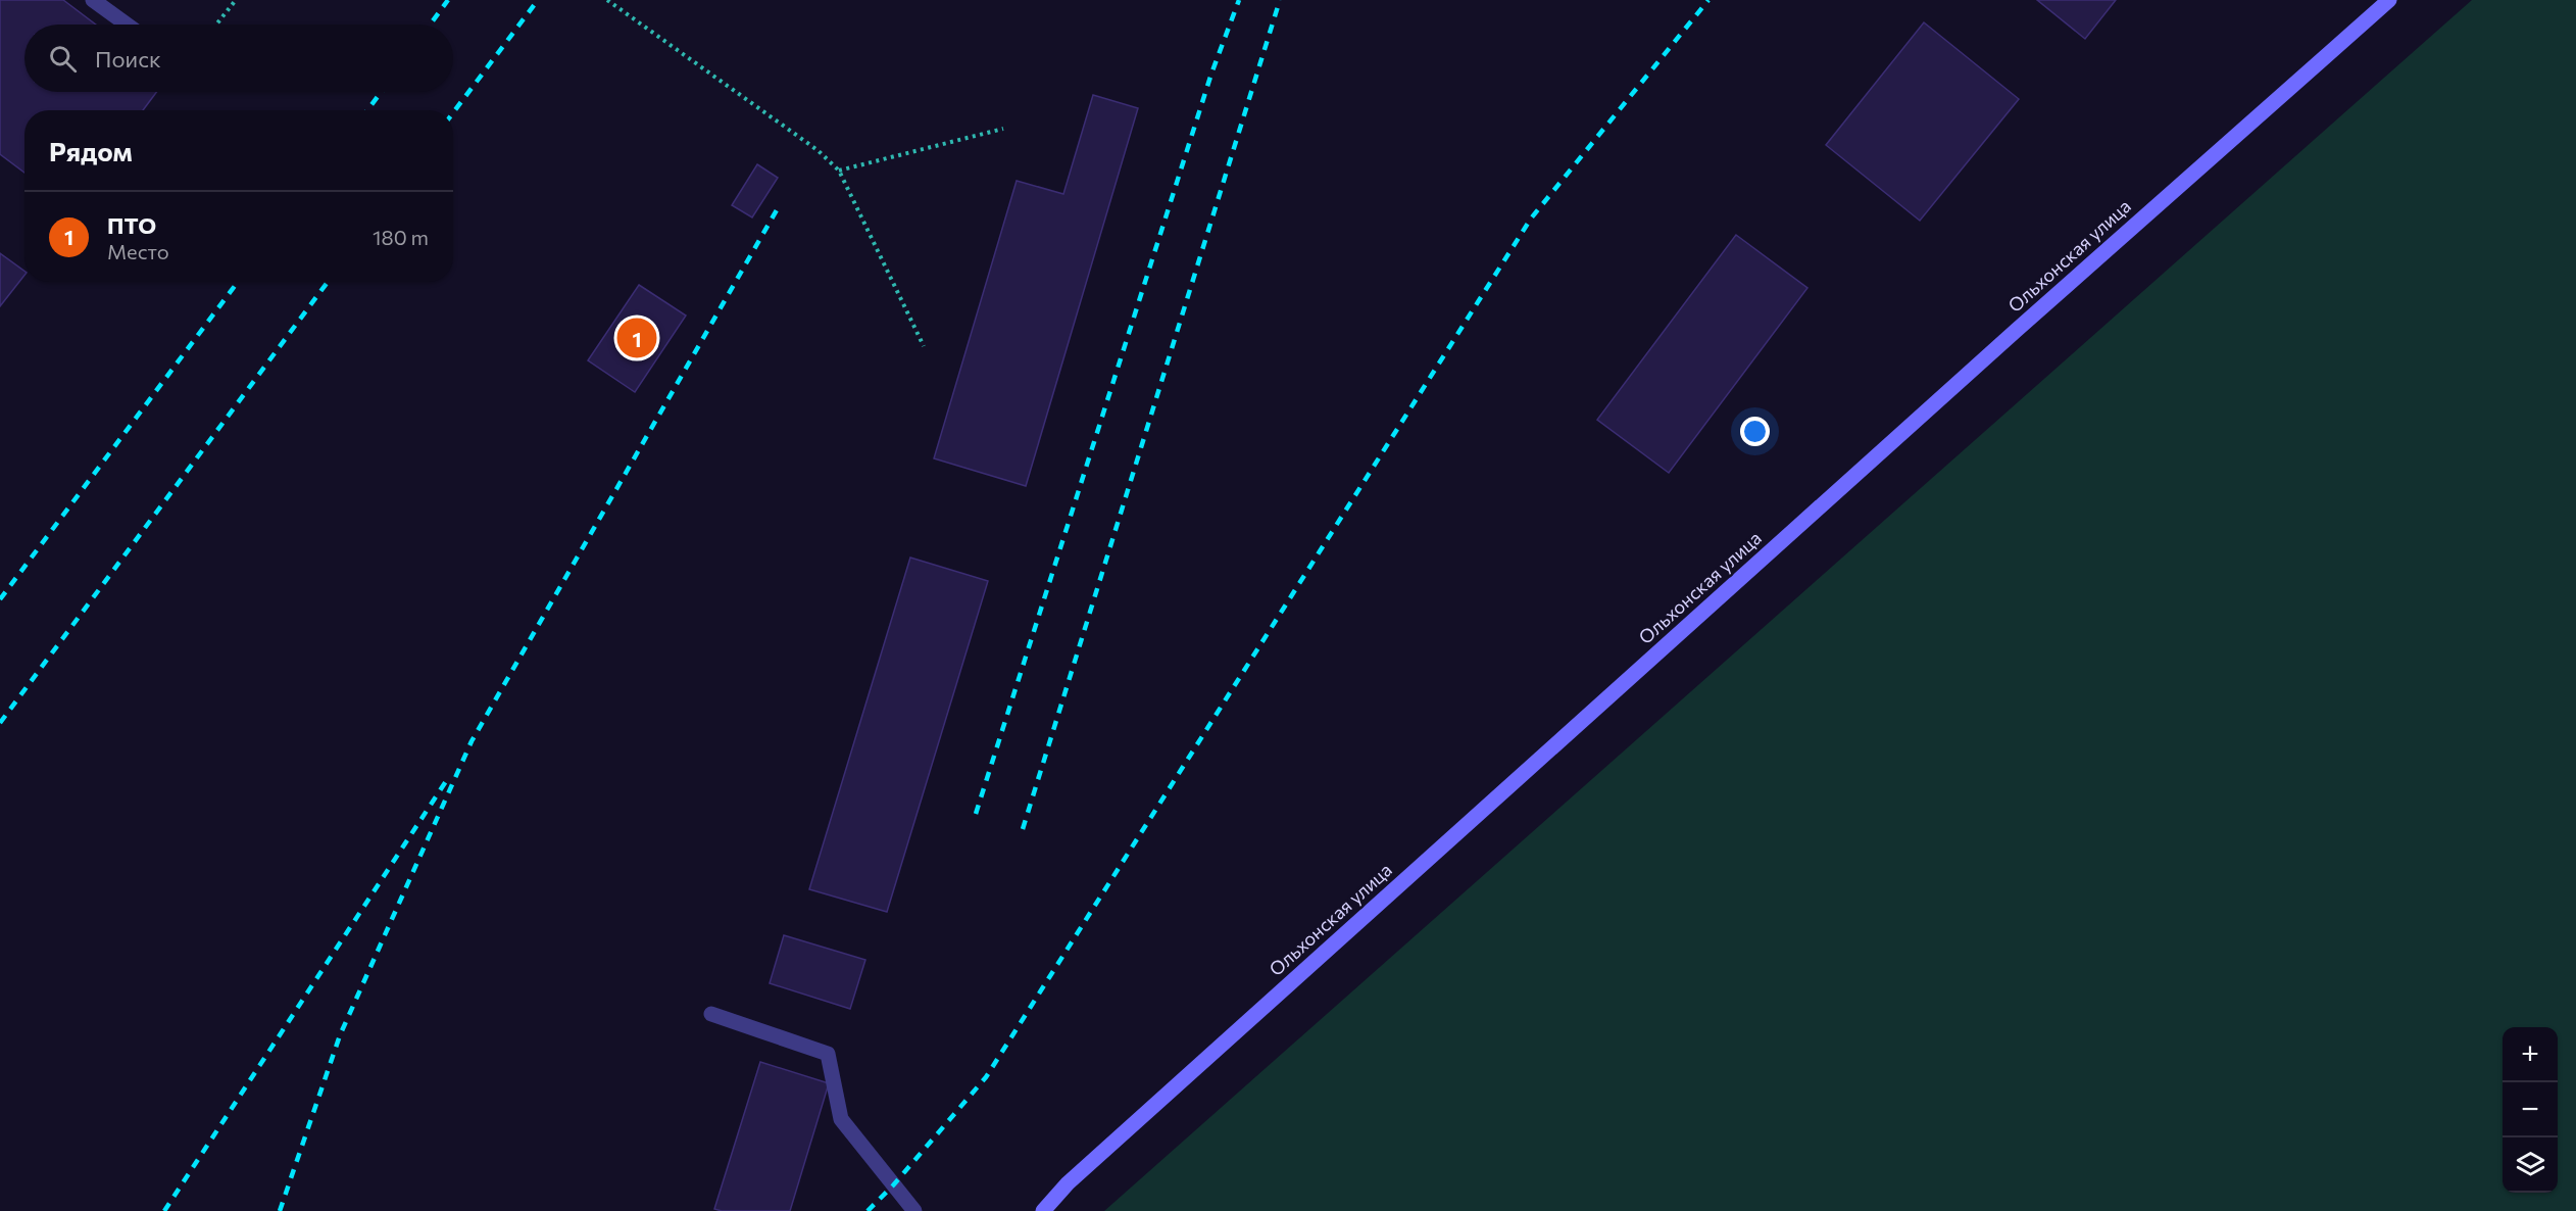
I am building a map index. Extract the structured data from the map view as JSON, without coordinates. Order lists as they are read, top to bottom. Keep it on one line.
{"streets":{"street":["Ольхонская улица"]},"page":{"search":"Поиск","heading":"Рядом","list":[{"mark":"1","name":"ПТО","note":"Место","value":"180 m"}],"pins":"1","map_buttons":["+","−"]}}
